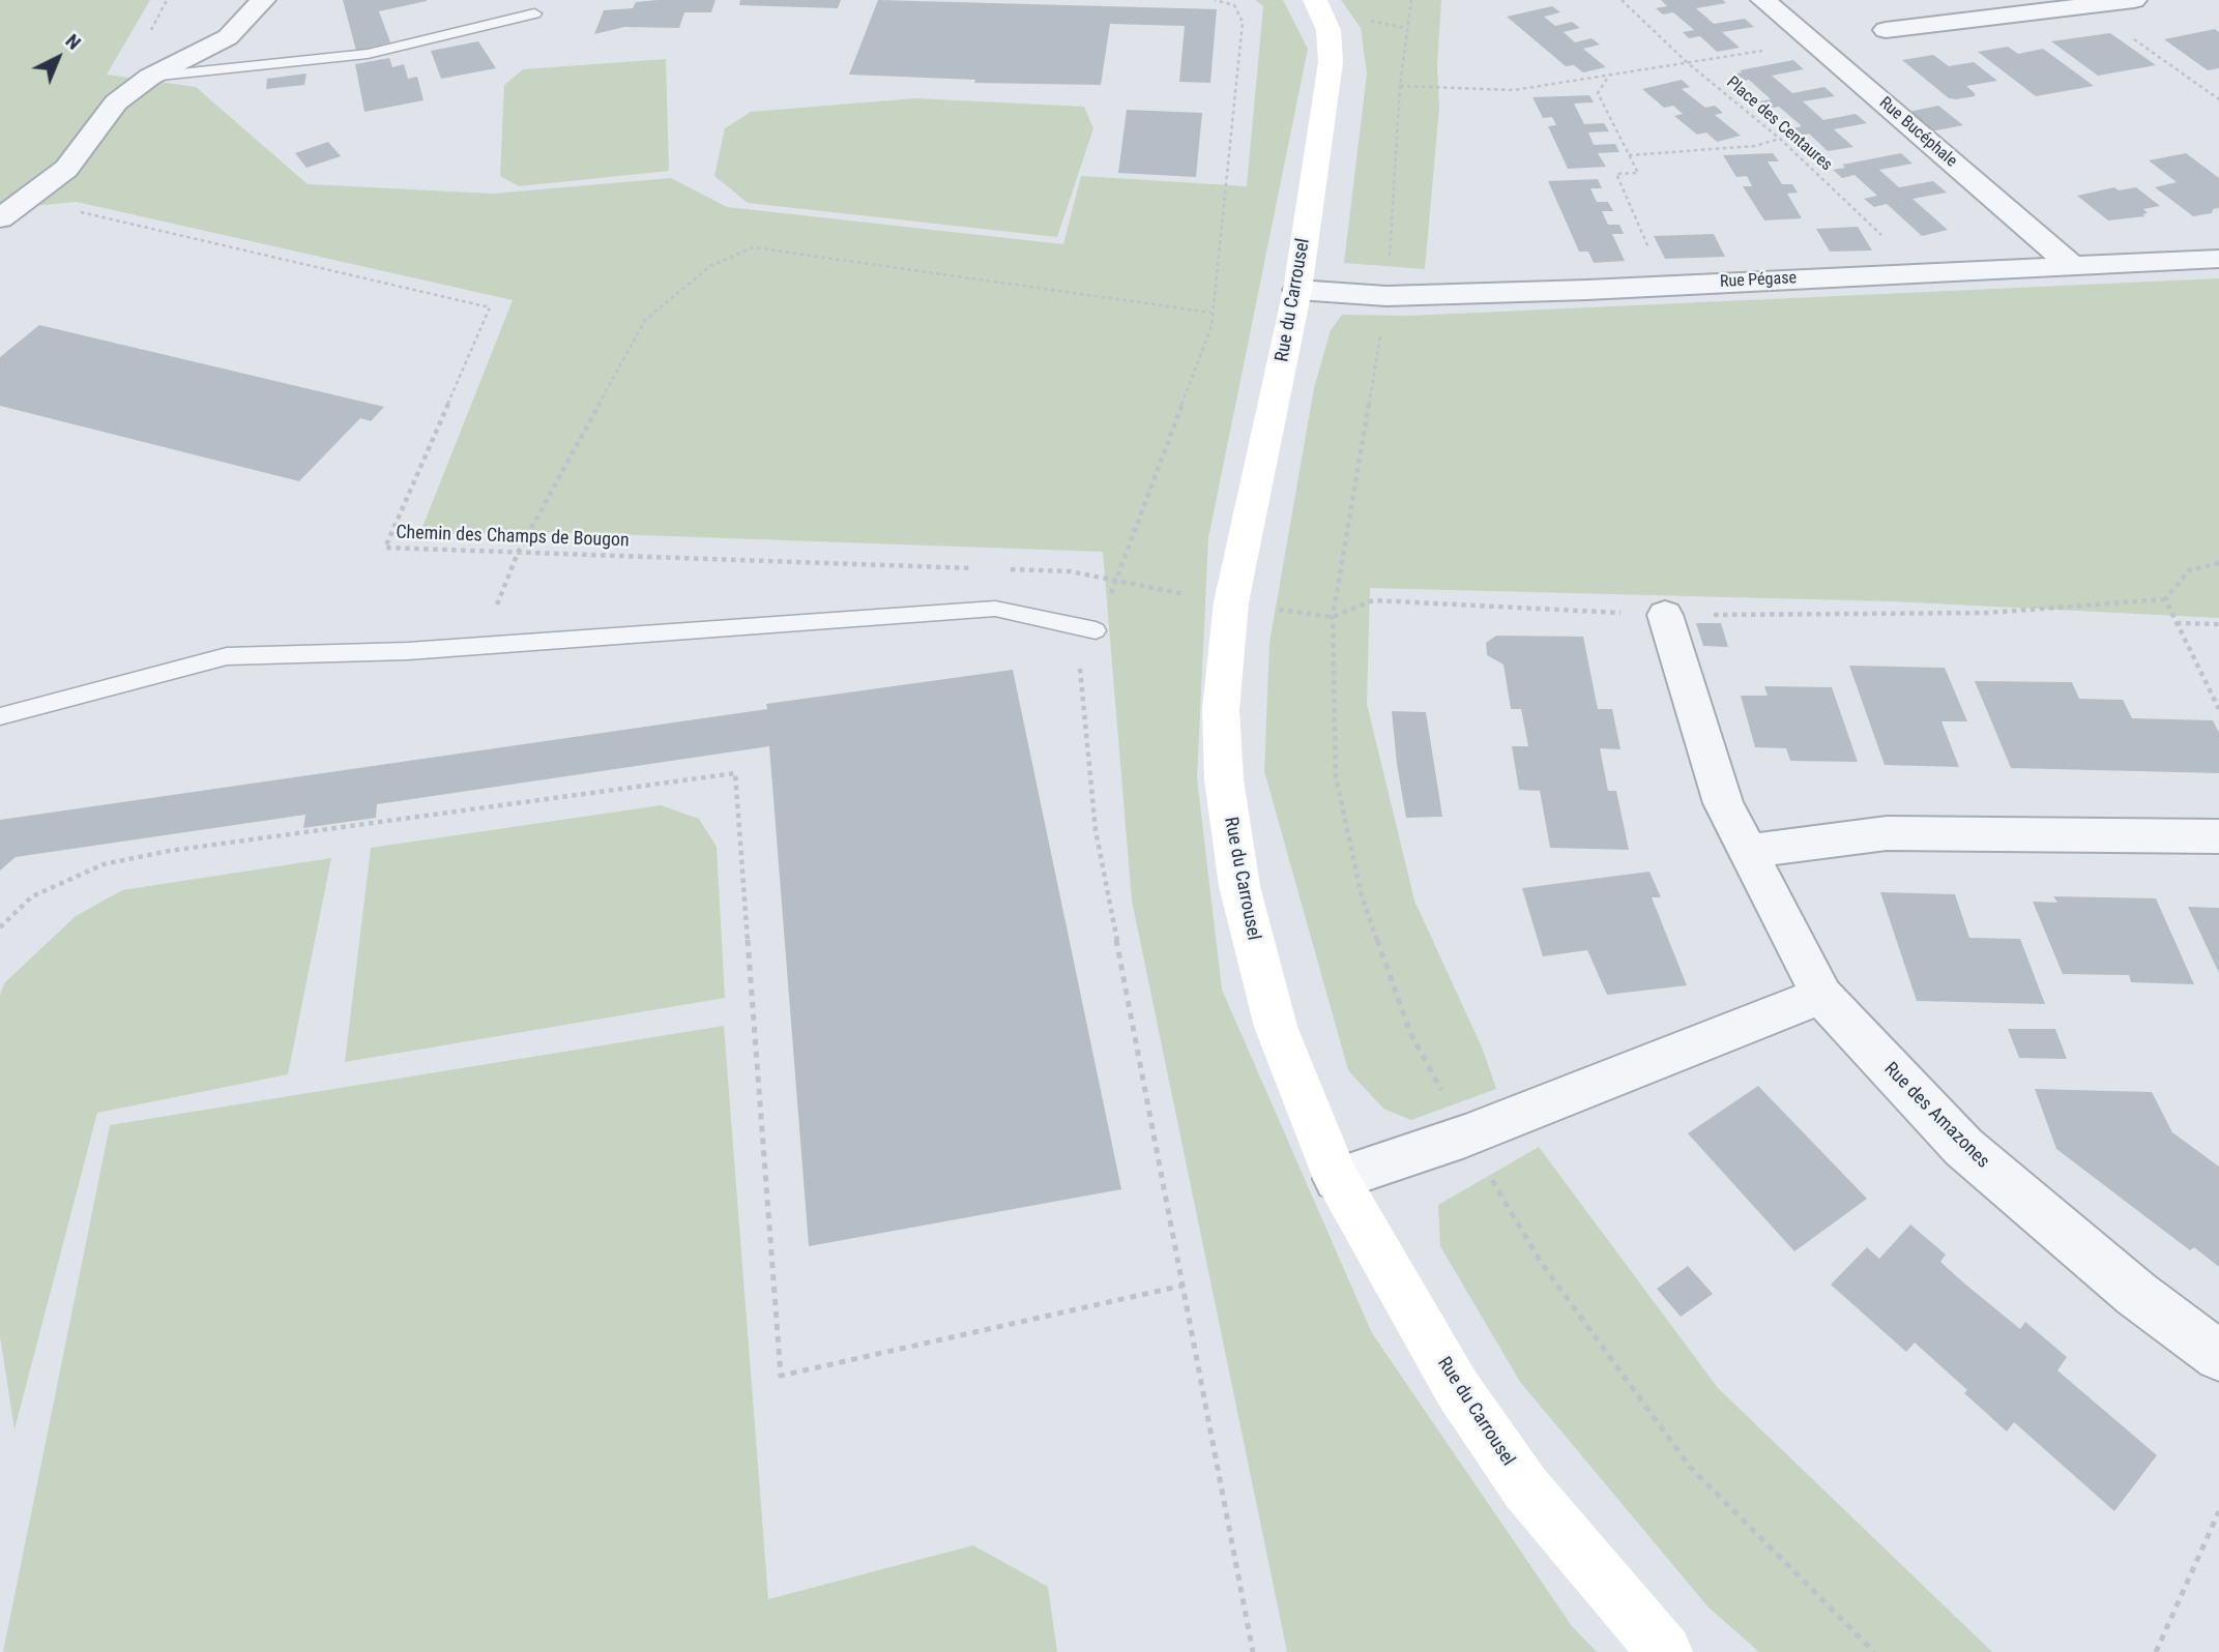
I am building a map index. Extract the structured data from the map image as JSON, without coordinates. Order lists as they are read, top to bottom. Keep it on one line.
{"streets":{"street":["Rue Bucéphale","Rue Pégase","Rue du Carrousel","Rue des Amazones"],"path":["Place des Centaures","Chemin des Champs de Bougon"]},"crossings":[["Place des Centaures","Rue Pégase"],["Rue Bucéphale","Rue Pégase"],["Rue Pégase","Rue du Carrousel"]],"north":"top right"}
